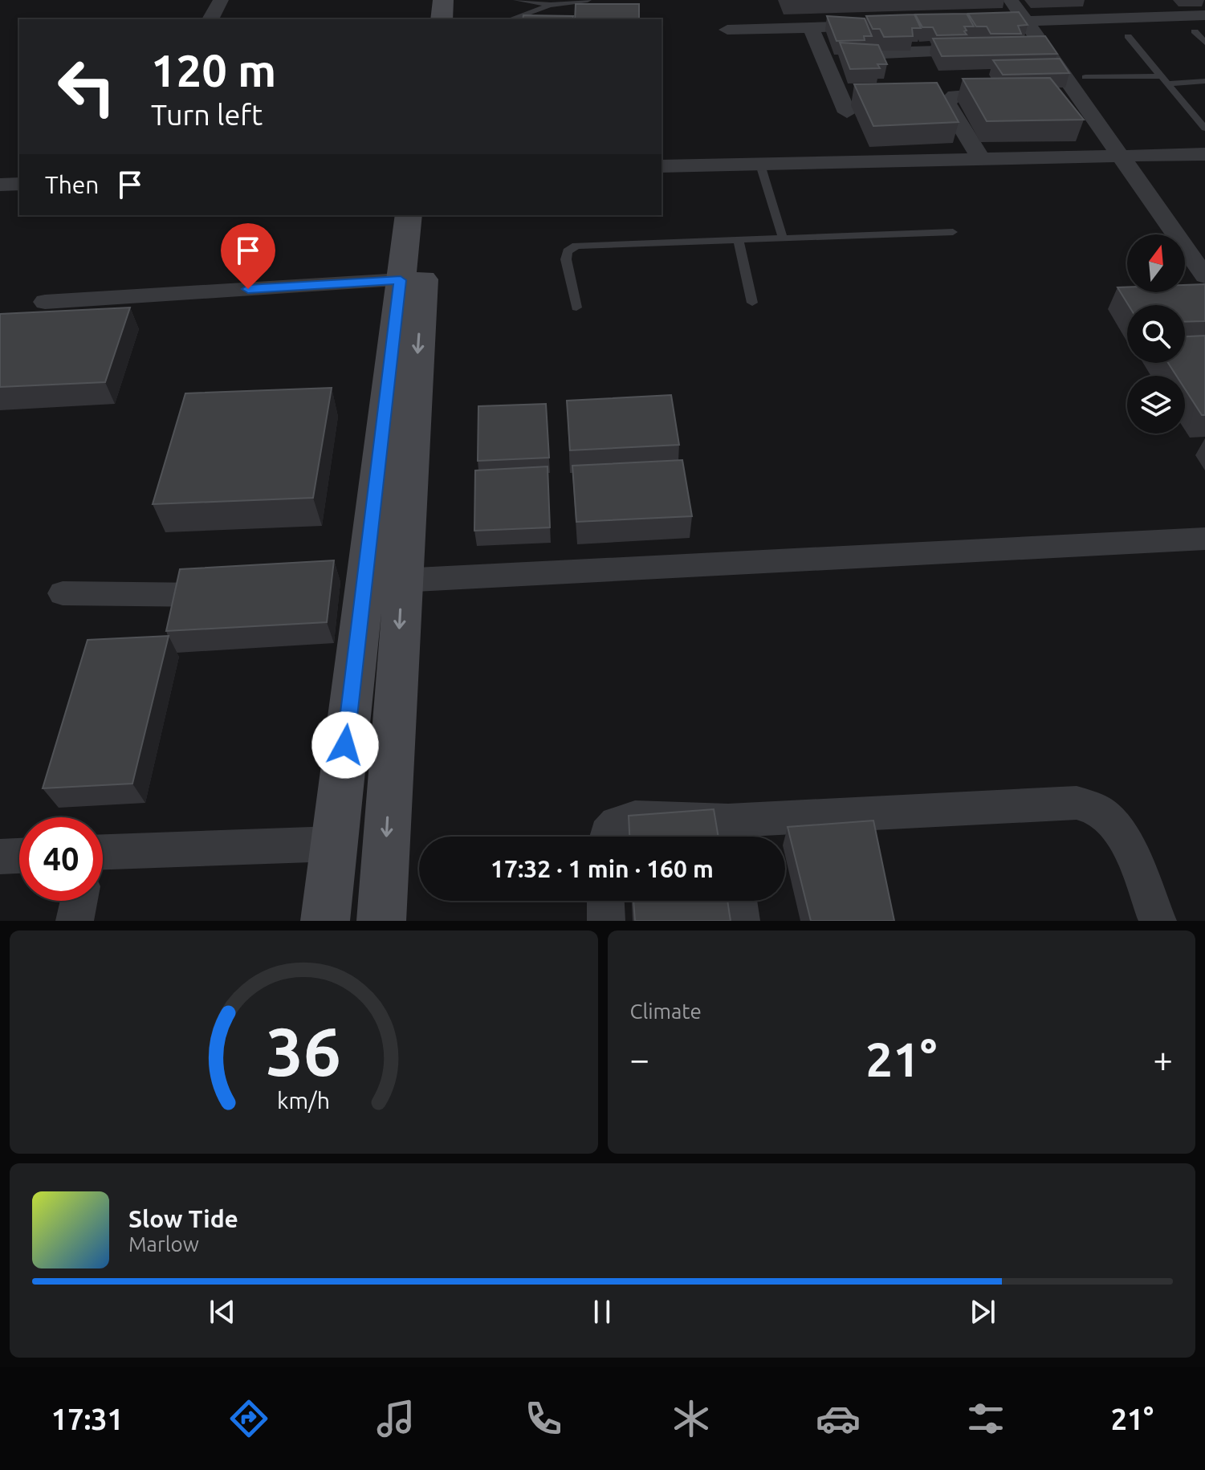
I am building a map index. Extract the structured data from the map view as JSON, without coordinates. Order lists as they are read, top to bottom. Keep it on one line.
{"north":"top","page":{"turn":["120 m","Turn left"],"then":"Then","limit":"40","trip":"17:32 · 1 min · 160 m","tile":"Climate","heat":["−","21°","+"],"song":["Slow Tide","Marlow"],"tabs":["17:31","21°"],"gauge":["36","km/h"]}}
